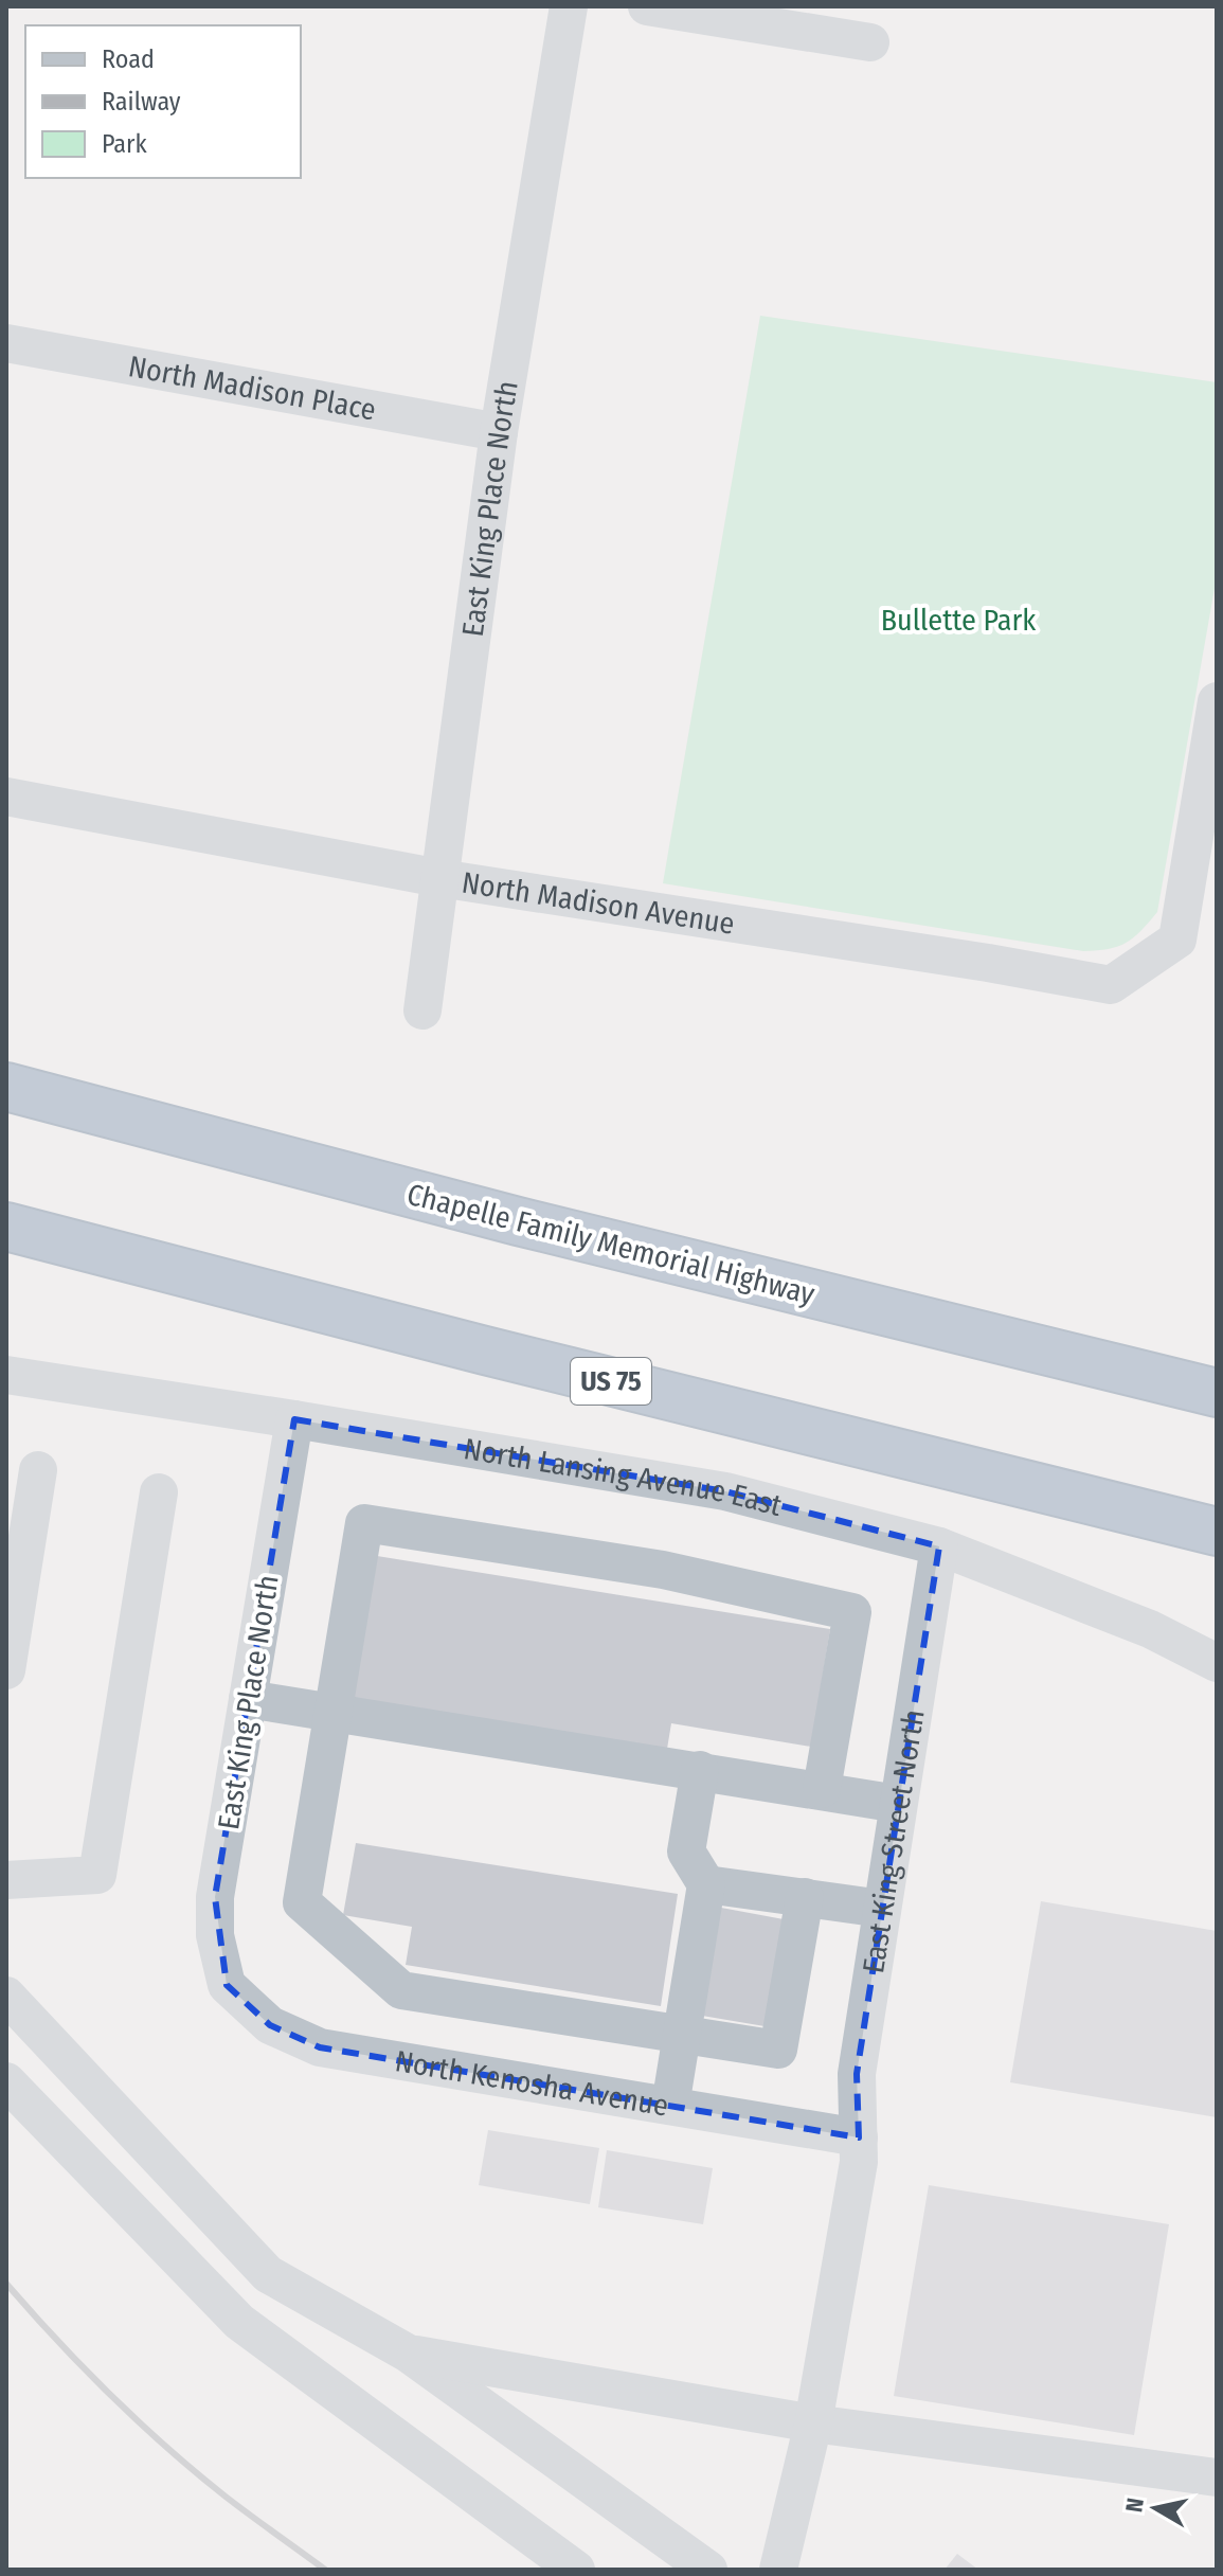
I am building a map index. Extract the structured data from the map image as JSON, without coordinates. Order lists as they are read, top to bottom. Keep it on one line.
{"streets":{"highway":["Chapelle Family Memorial Highway","US 75"],"street":["North Madison Place","East King Place North","North Madison Avenue","North Lansing Avenue East","East King Street North","North Kenosha Avenue"]},"crossings":[["North Madison Place","East King Place North"],["East King Place North","North Madison Avenue"],["East King Place North","North Lansing Avenue East"],["East King Place North","North Kenosha Avenue"],["North Lansing Avenue East","East King Street North"],["East King Street North","North Kenosha Avenue"]],"parks":["Bullette Park"],"legend":["Road","Railway","Park"],"north":"left"}
